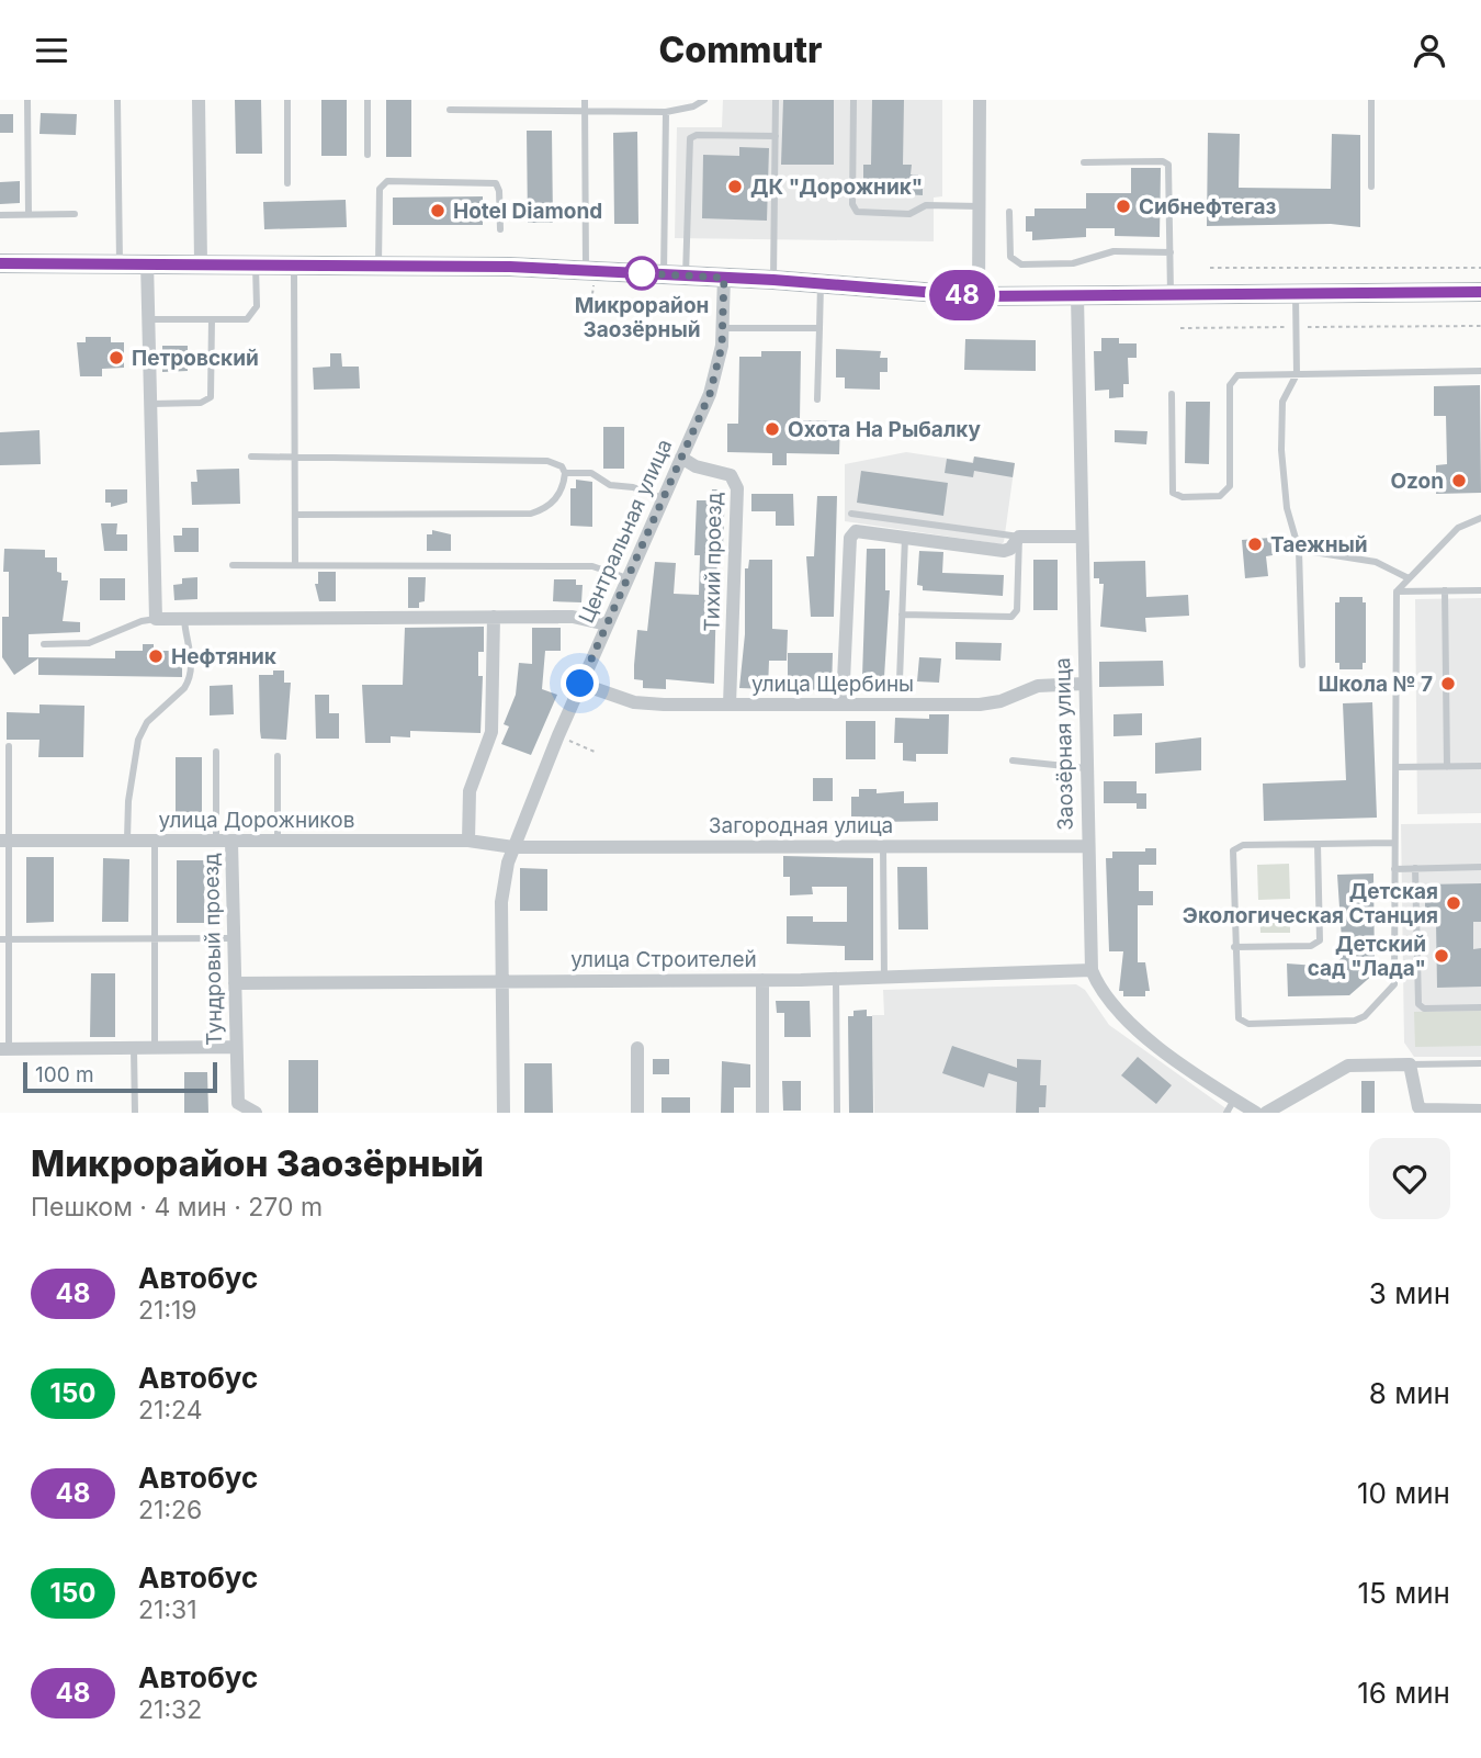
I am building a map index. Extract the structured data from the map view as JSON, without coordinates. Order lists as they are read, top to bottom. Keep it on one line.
{"streets":{"street":["Центральная улица","Тихий проезд","улица Щербины","Заозёрная улица","улица Дорожников","Загородная улица","Тундровый проезд","улица Строителей"]},"crossings":[["Центральная улица","Тихий проезд"],["Центральная улица","улица Щербины"],["Центральная улица","улица Дорожников"],["Центральная улица","Загородная улица"],["Центральная улица","улица Строителей"],["Тихий проезд","улица Щербины"],["улица Щербины","Заозёрная улица"],["Заозёрная улица","Загородная улица"],["Заозёрная улица","улица Строителей"],["улица Дорожников","Загородная улица"],["улица Дорожников","Тундровый проезд"],["Тундровый проезд","улица Строителей"]],"places":["ДК \"Дорожник\"","Сибнефтегаз","Hotel Diamond","Микрорайон Заозёрный","Петровский","Охота На Рыбалку","Ozon","Таежный","Нефтяник","Школа № 7","Детская Экологическая Станция","Детский сад \"Лада\""],"lines":["bus line 48"],"scale_bar":"100 m","page":{"header":"Commutr","on_map":"48","scale":"100 m","heading":["Микрорайон Заозёрный","Пешком · 4 мин · 270 m"],"list":[{"mark":"48","name":"Автобус","note":"21:19","value":"3 мин"},{"mark":"150","name":"Автобус","note":"21:24","value":"8 мин"},{"mark":"48","name":"Автобус","note":"21:26","value":"10 мин"},{"mark":"150","name":"Автобус","note":"21:31","value":"15 мин"},{"mark":"48","name":"Автобус","note":"21:32","value":"16 мин"}]}}
